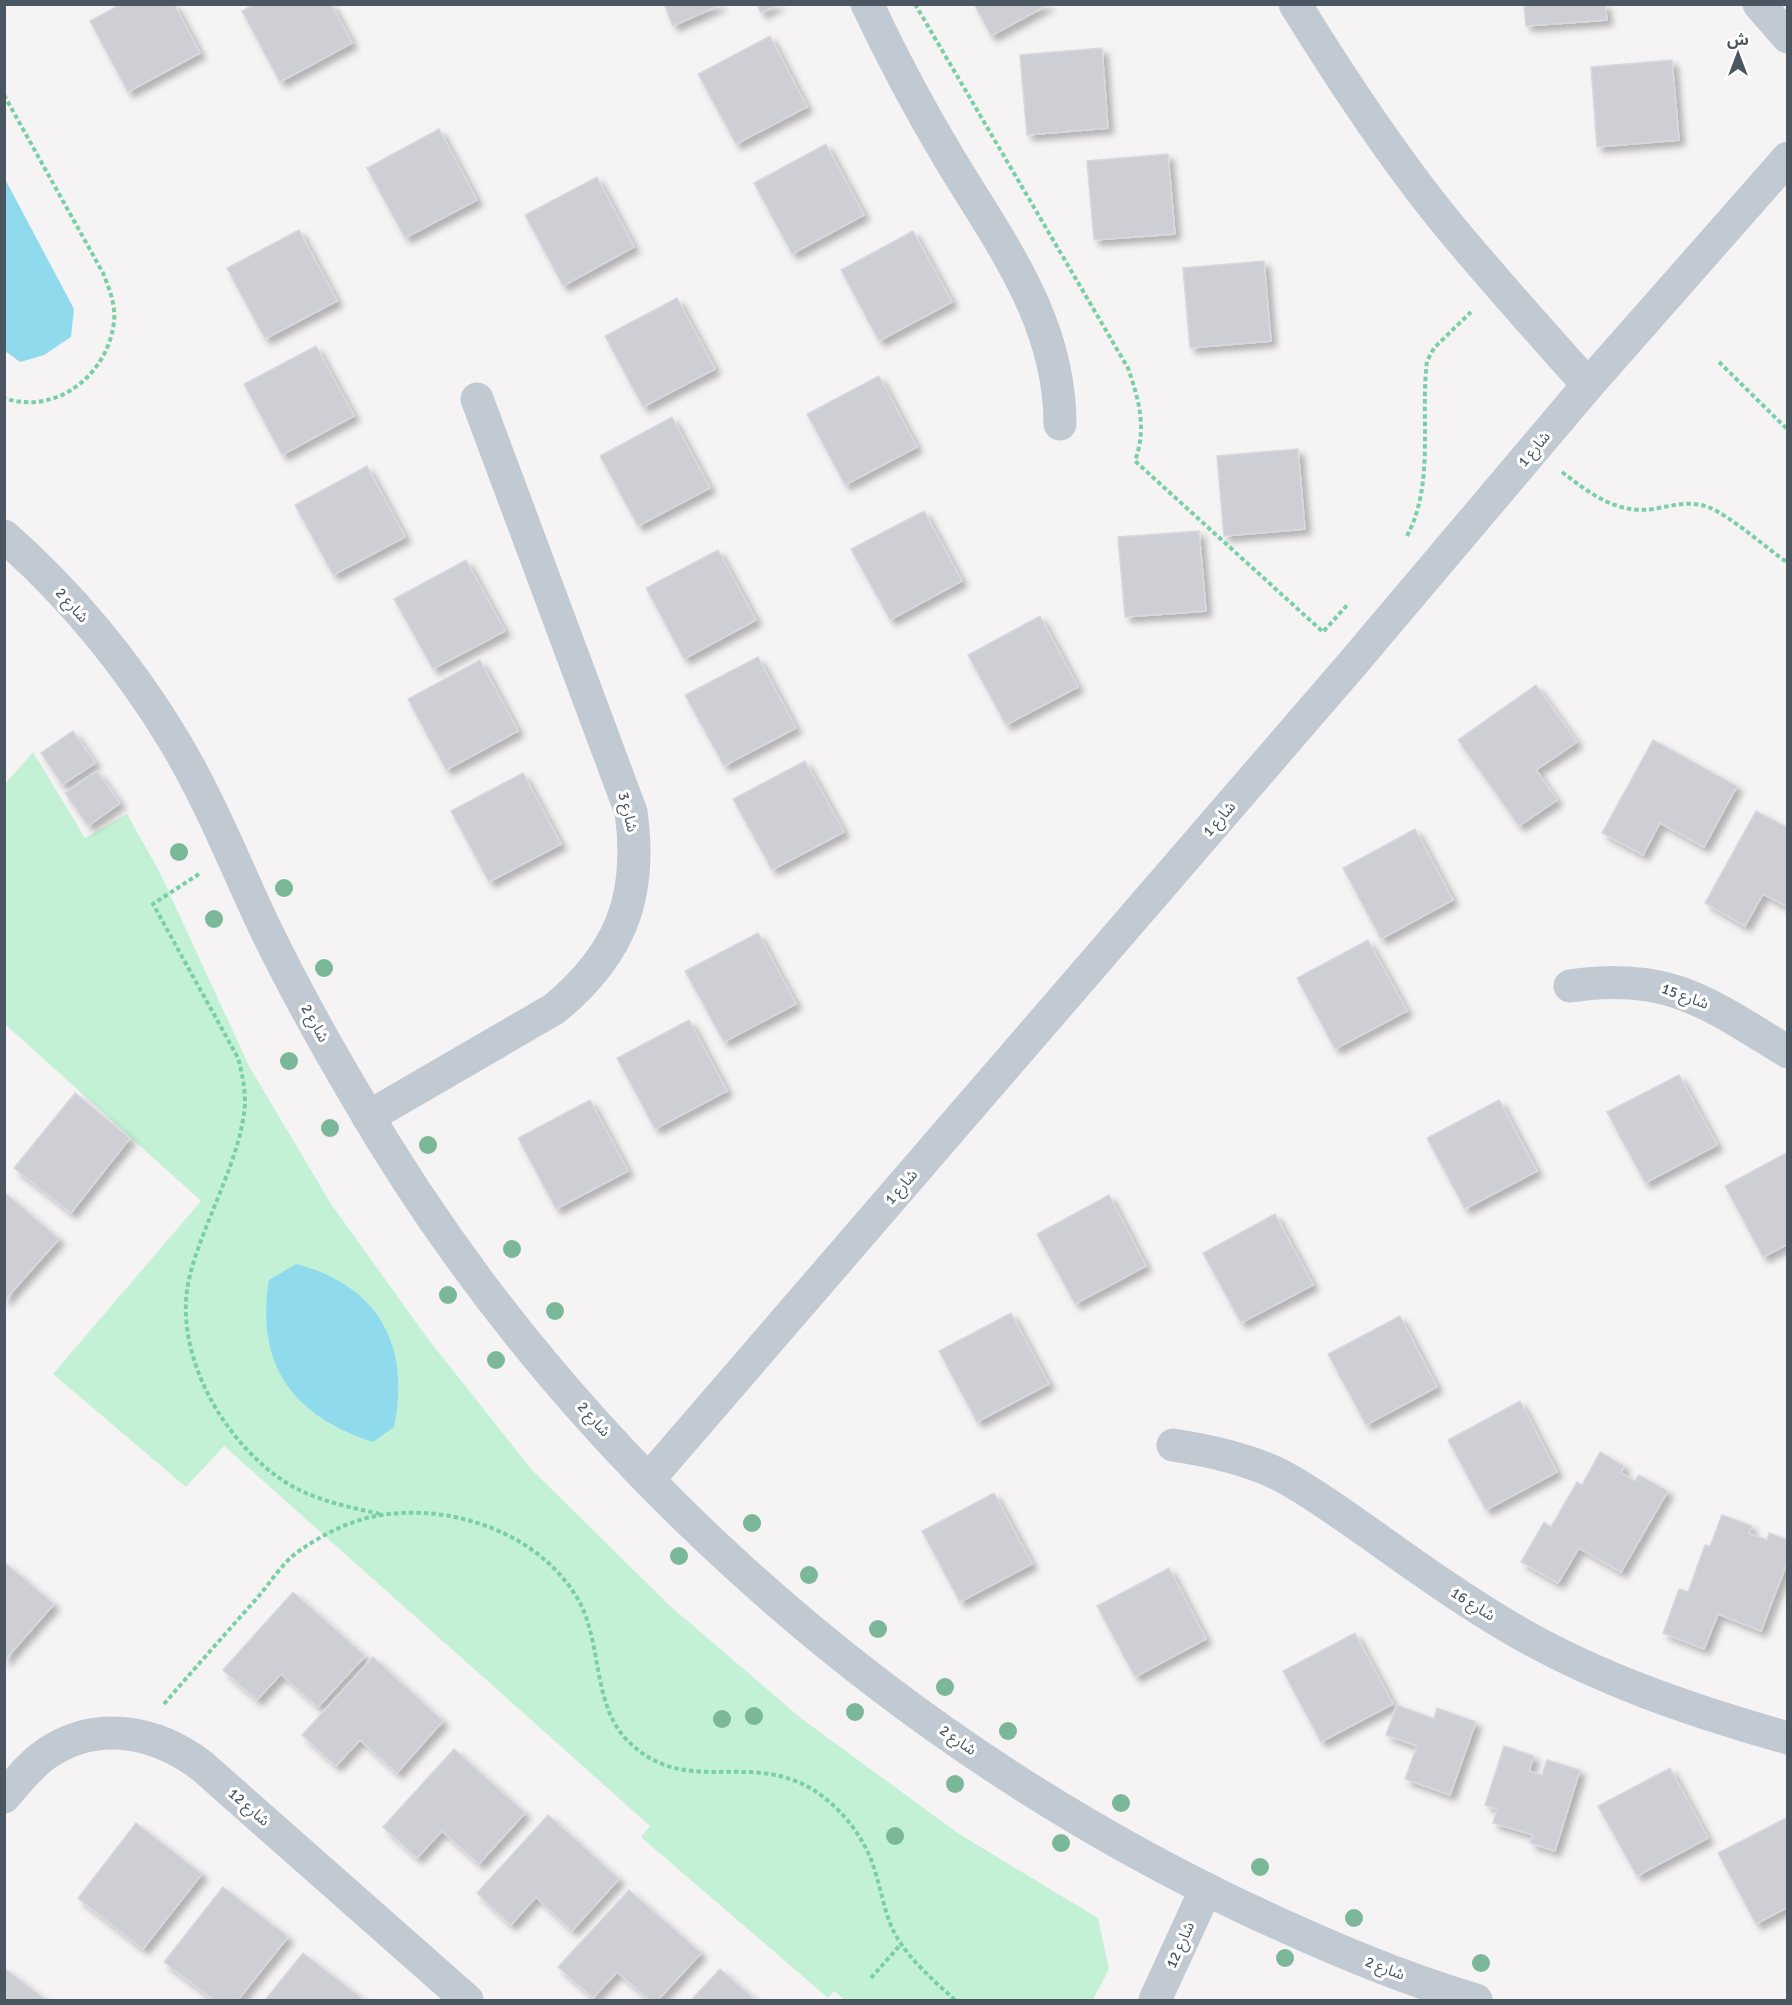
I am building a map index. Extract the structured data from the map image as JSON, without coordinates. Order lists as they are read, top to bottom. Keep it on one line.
{"streets":{"street":["شارع 1","شارع 2","شارع 3","شارع 15","شارع 16","شارع 12"]},"crossings":[["شارع 1","شارع 2"],["شارع 2","شارع 3"],["شارع 2","شارع 12"]],"north":"top"}
